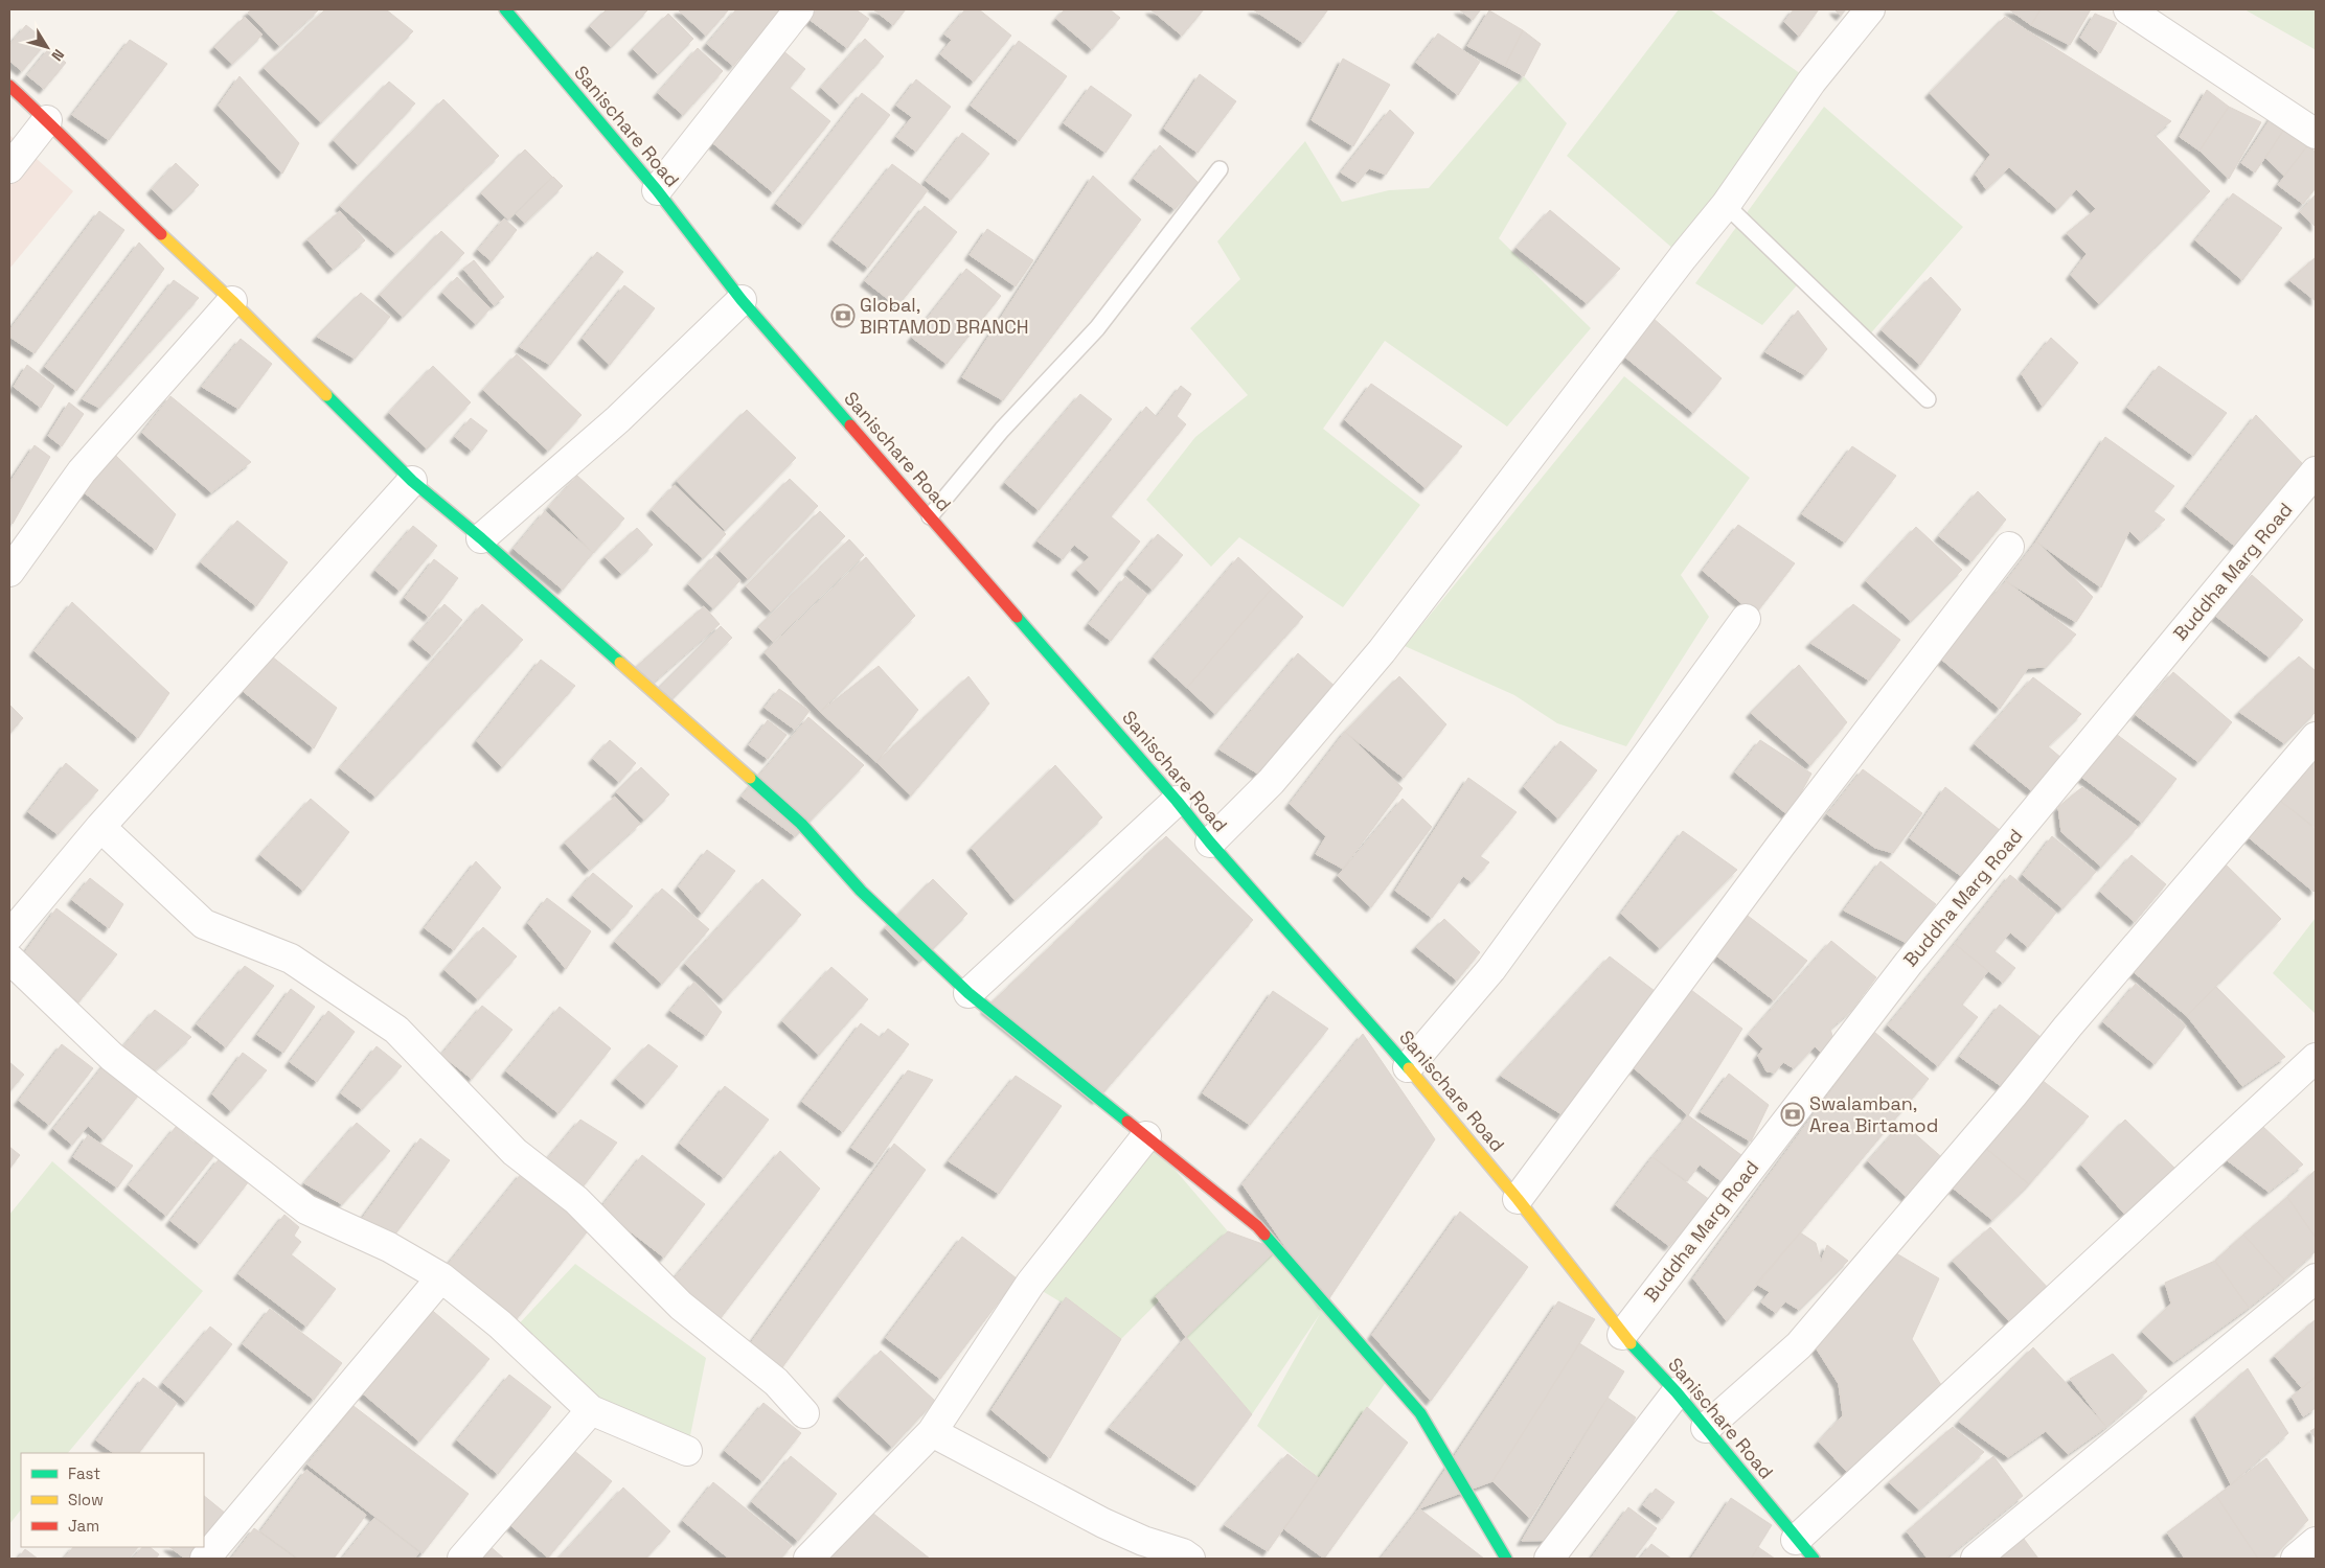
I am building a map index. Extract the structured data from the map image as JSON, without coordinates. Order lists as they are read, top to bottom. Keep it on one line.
{"streets":{"street":["Sanischare Road","Buddha Marg Road"]},"crossings":[["Sanischare Road","Buddha Marg Road"]],"places":{"bank":["Global, BIRTAMOD BRANCH","Swalamban, Area Birtamod"]},"legend":["Fast","Slow","Jam"],"north":"bottom right"}
